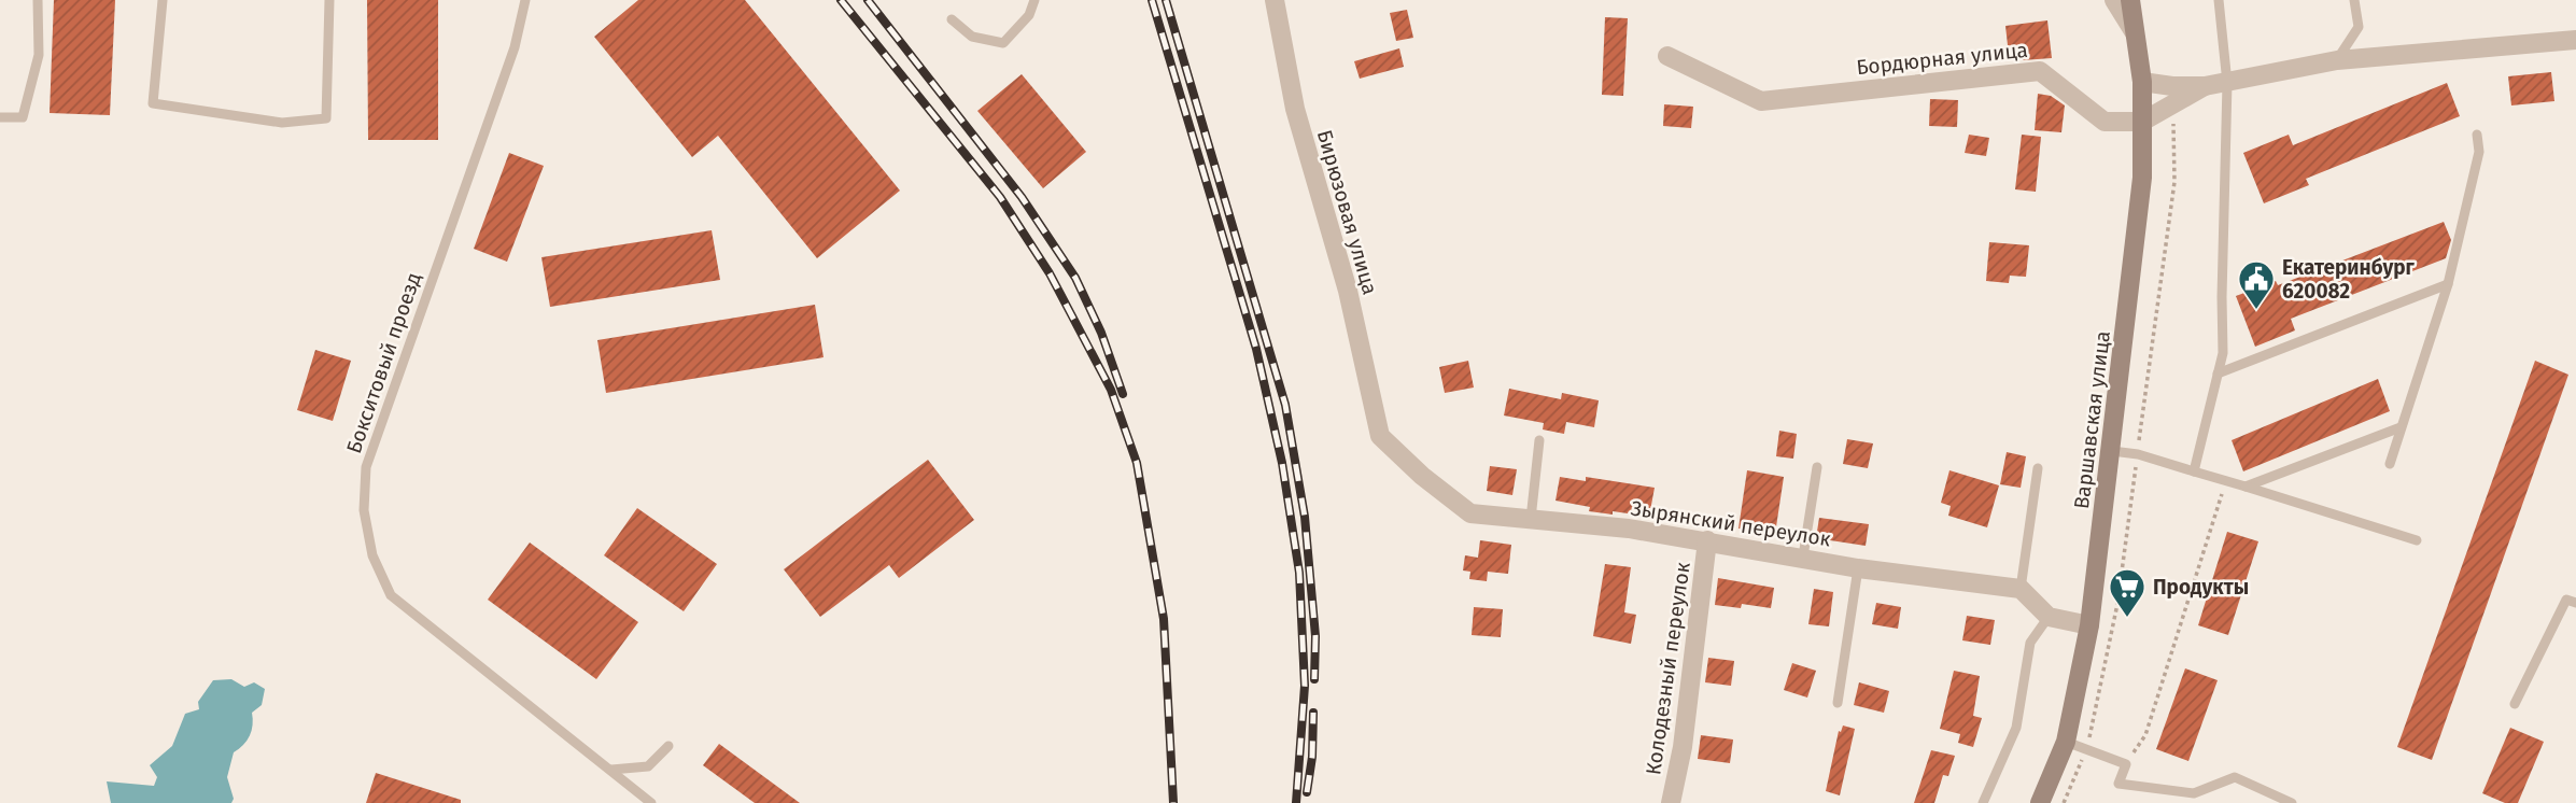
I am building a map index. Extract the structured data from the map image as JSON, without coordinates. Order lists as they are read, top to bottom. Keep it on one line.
{"streets":{"main road":["Варшавская улица"],"street":["Бордюрная улица","Бирюзовая улица","Зырянский переулок","Колодезный переулок"],"lane":["Бокситовый проезд"]},"crossings":[["Бордюрная улица","Варшавская улица"],["Бирюзовая улица","Зырянский переулок"],["Зырянский переулок","Колодезный переулок"]],"places":{"public building":["Екатеринбург 620082"],"supermarket":["Продукты"]}}
